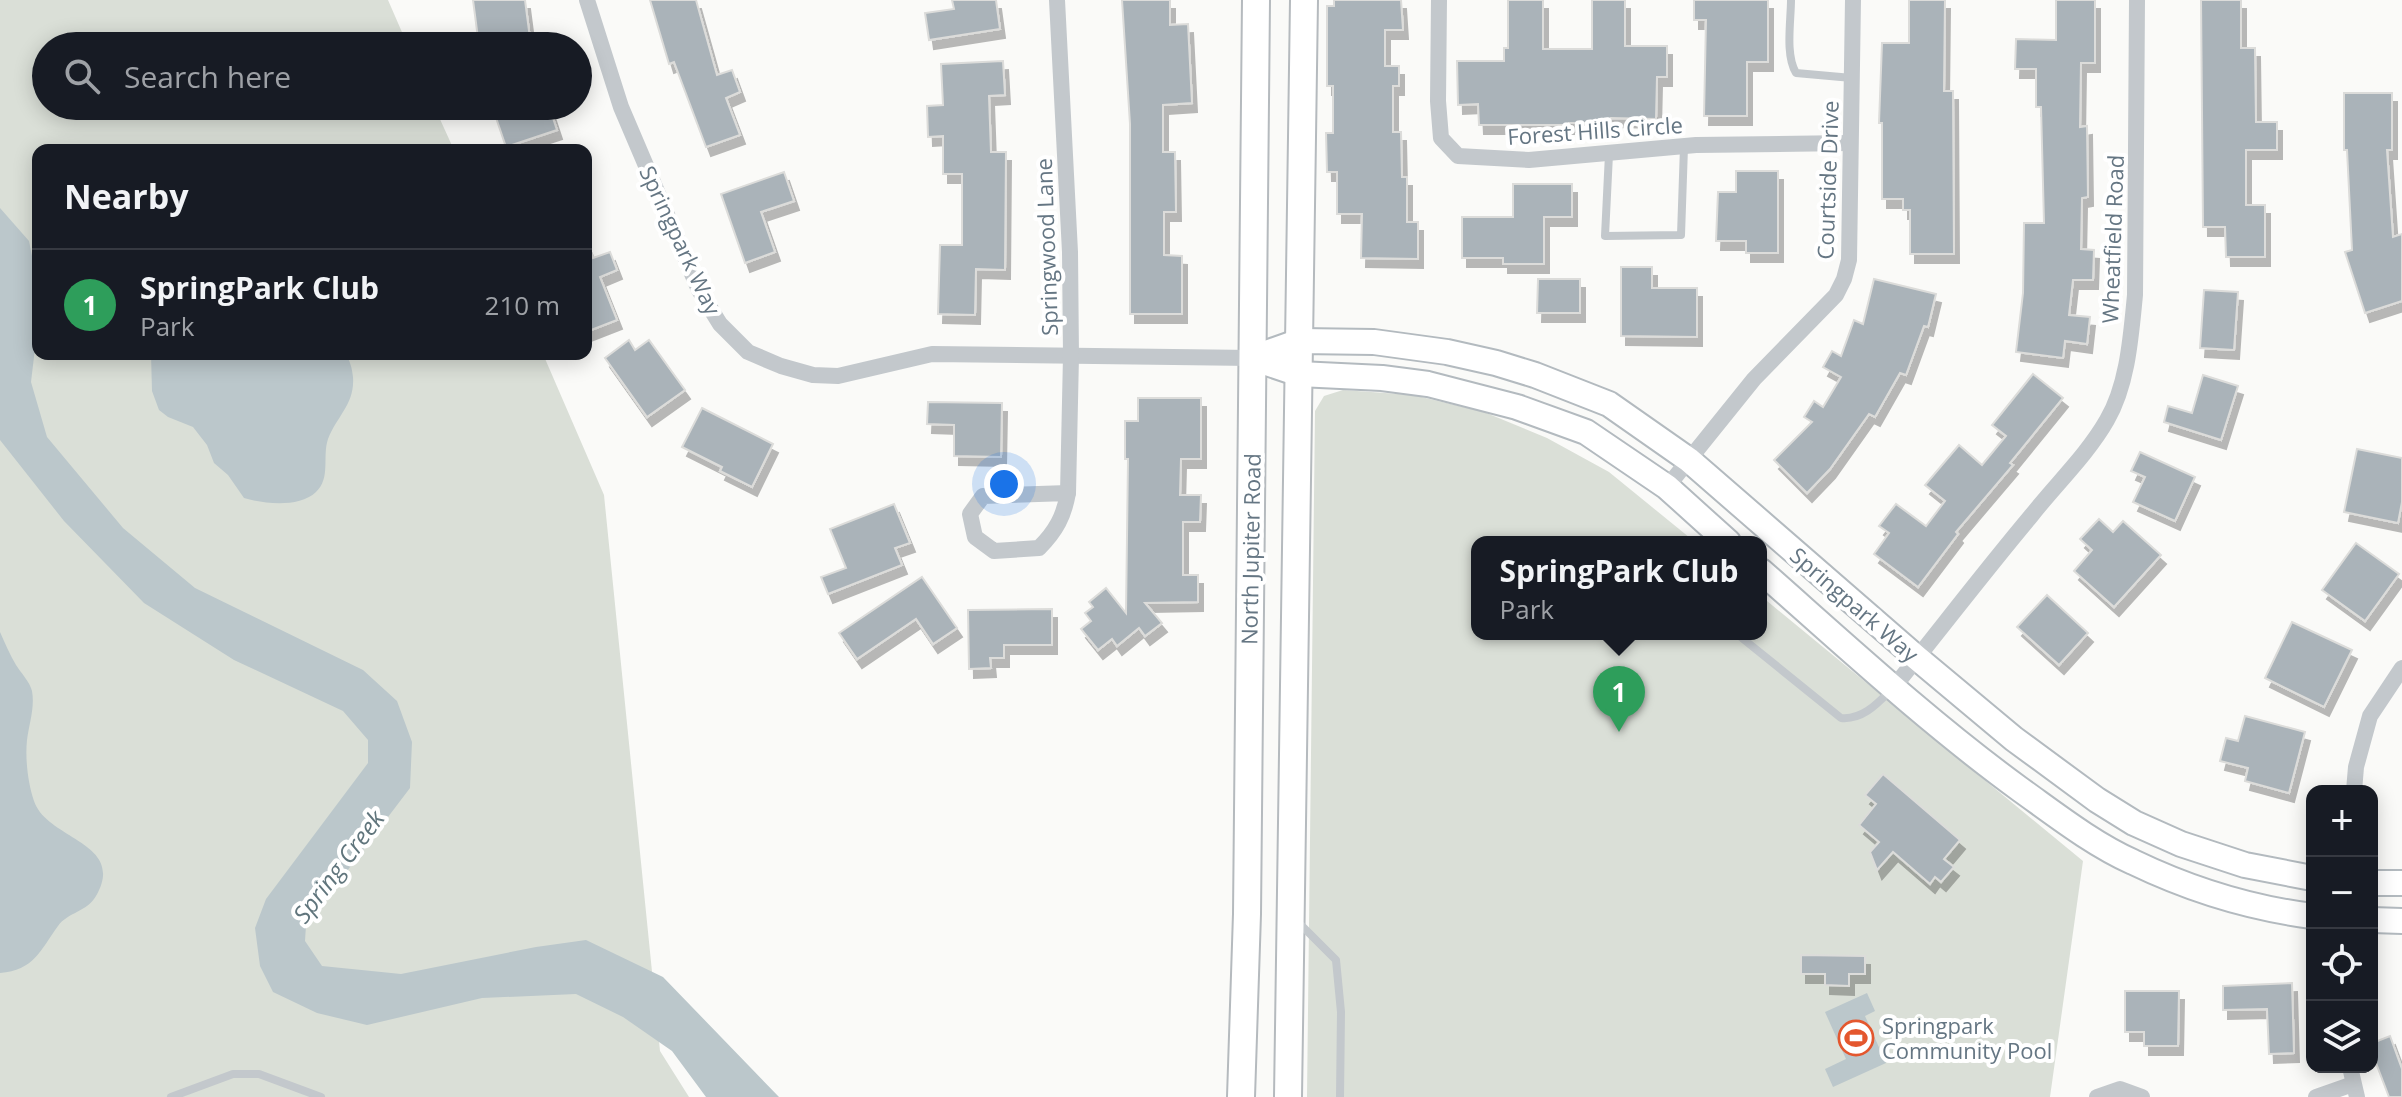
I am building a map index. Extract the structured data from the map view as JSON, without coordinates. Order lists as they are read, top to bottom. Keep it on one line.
{"streets":{"main road":["North Jupiter Road"],"street":["Forest Hills Circle","Courtside Drive","Wheatfield Road","Springpark Way","Springwood Lane"]},"crossings":[["Forest Hills Circle","Courtside Drive"],["Courtside Drive","Springpark Way"],["Wheatfield Road","Springpark Way"],["Springpark Way","Springwood Lane"],["Springpark Way","North Jupiter Road"]],"water":["Spring Creek"],"places":{"sports":["Springpark Community Pool"]},"page":{"search":"Search here","heading":"Nearby","list":[{"mark":"1","name":"SpringPark Club","note":"Park","value":"210 m"}],"popup":["SpringPark Club","Park"],"pins":"1","map_buttons":["+","−"]}}
